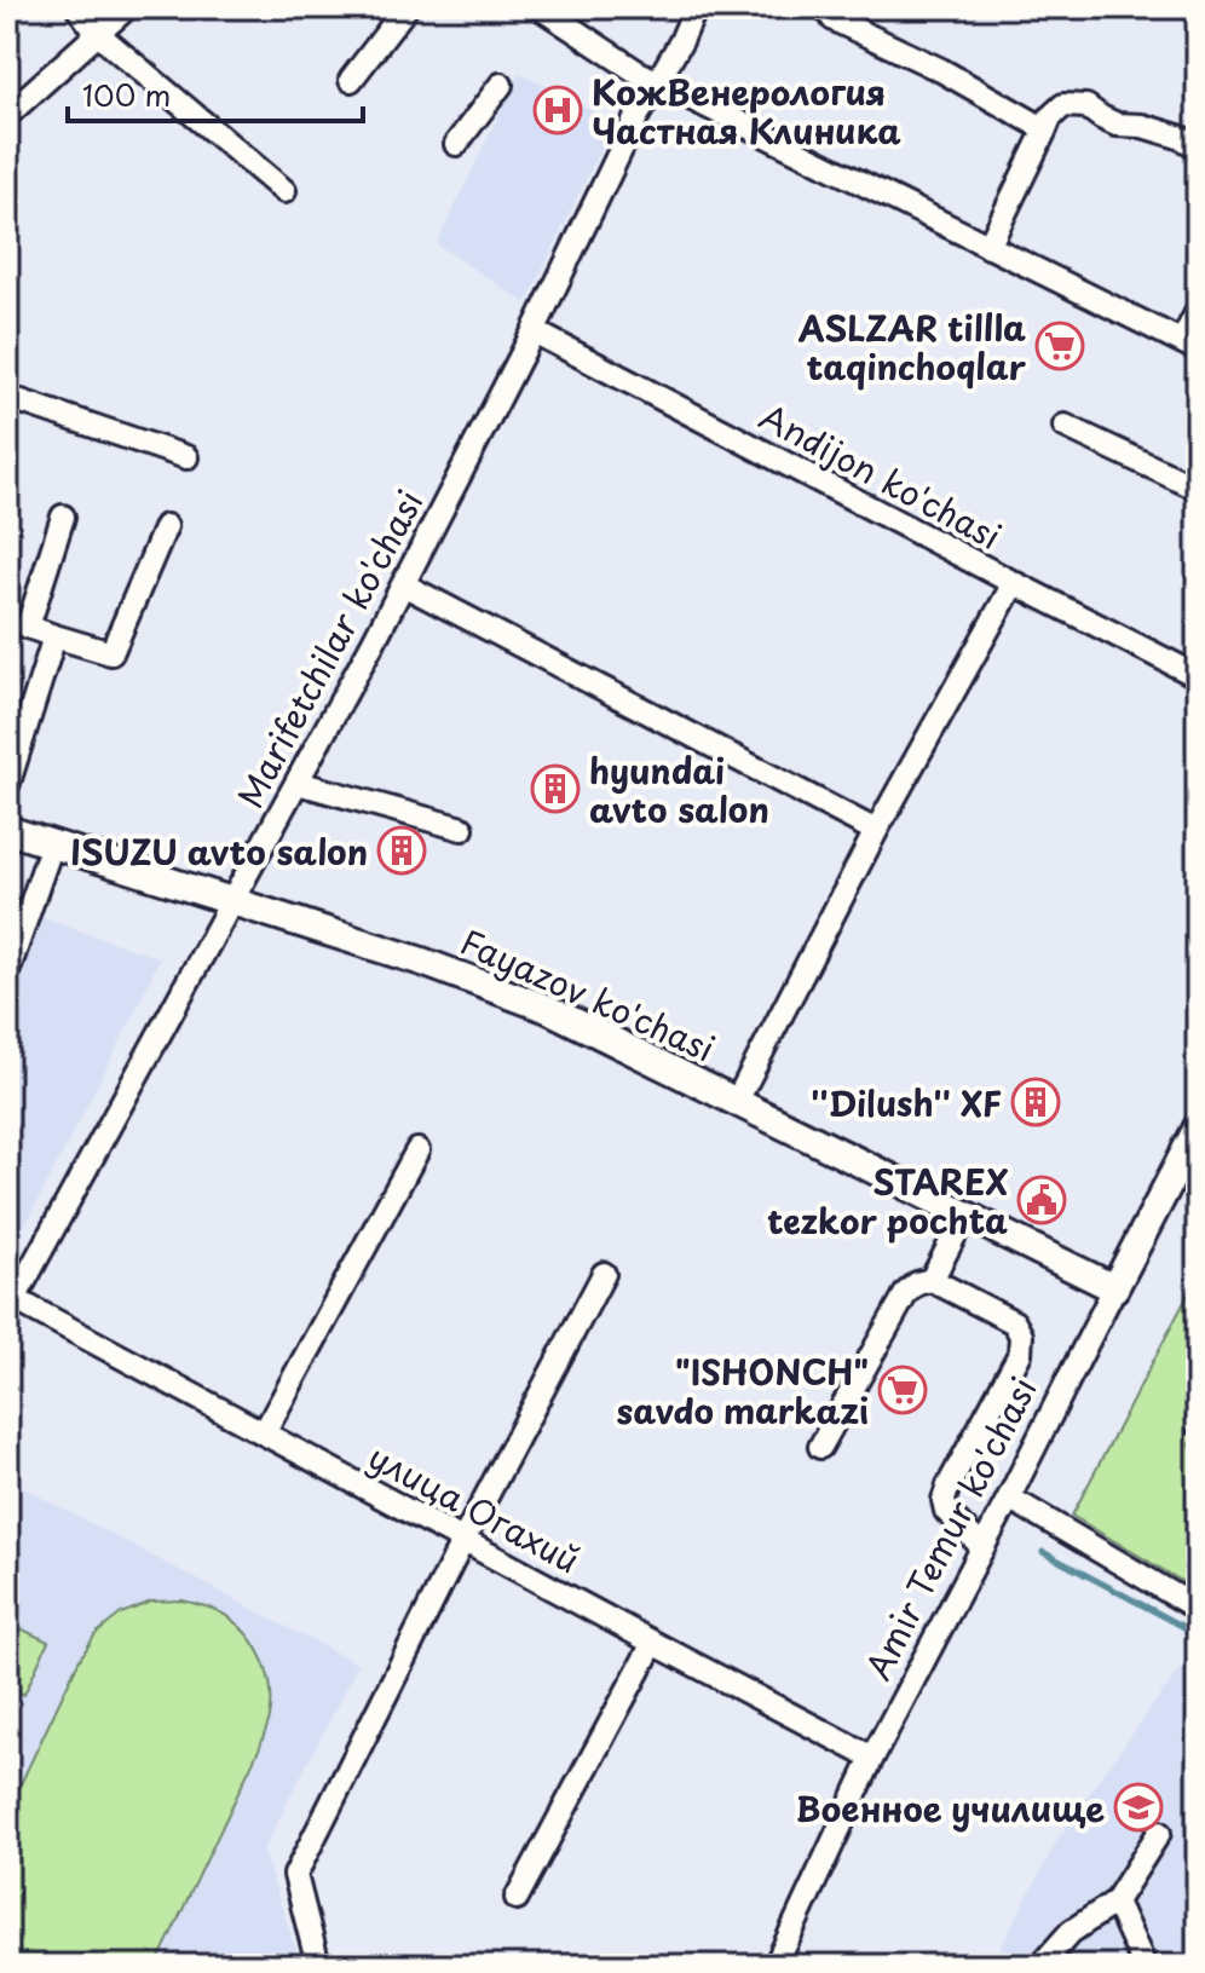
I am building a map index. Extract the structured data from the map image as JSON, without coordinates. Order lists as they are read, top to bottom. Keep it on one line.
{"streets":{"main road":["Fayazov ko'chasi","Amir Temur ko'chasi"],"street":["Andijon ko'chasi","Marifetchilar ko'chasi","улица Огахий"]},"crossings":[["Andijon ko'chasi","Marifetchilar ko'chasi"],["Marifetchilar ko'chasi","Fayazov ko'chasi"],["Marifetchilar ko'chasi","улица Огахий"],["Fayazov ko'chasi","Amir Temur ko'chasi"],["улица Огахий","Amir Temur ko'chasi"]],"places":{"hospital":["КожВенерология Частная Клиника"],"supermarket":["ASLZAR tillla taqinchoqlar","\"ISHONCH\" savdo markazi"],"building":["hyundai avto salon","ISUZU avto salon","''Dilush'' XF"],"public building":["STAREX tezkor pochta"],"school or university":["Военное училище"]},"scale_bar":"100 m"}
